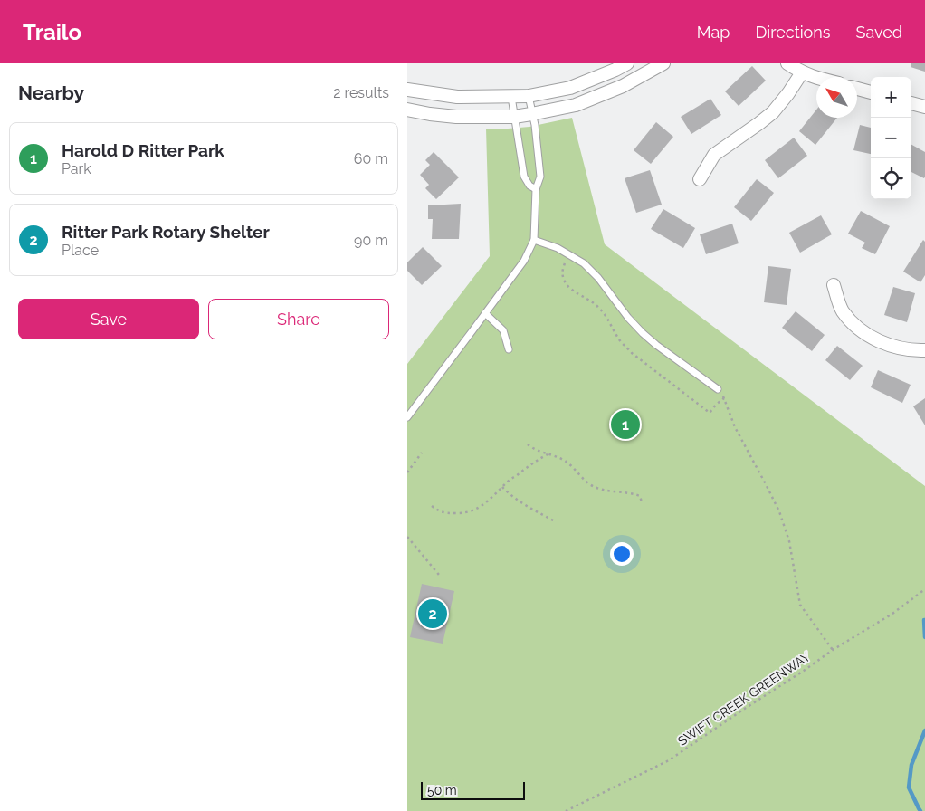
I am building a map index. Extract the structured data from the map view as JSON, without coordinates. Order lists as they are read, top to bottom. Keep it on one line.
{"streets":{"path":["SWIFT CREEK GREENWAY"]},"scale_bar":"50 m","north":"top left","page":{"header":"Trailo","nav":["Map","Directions","Saved"],"heading":["Nearby","2 results"],"map_buttons":["+","−"],"list":[{"mark":"1","name":"Harold D Ritter Park","note":"Park","value":"60 m"},{"mark":"2","name":"Ritter Park Rotary Shelter","note":"Place","value":"90 m"}],"buttons":["Save","Share"],"pins":["1","2"],"scale":"50 m"}}
